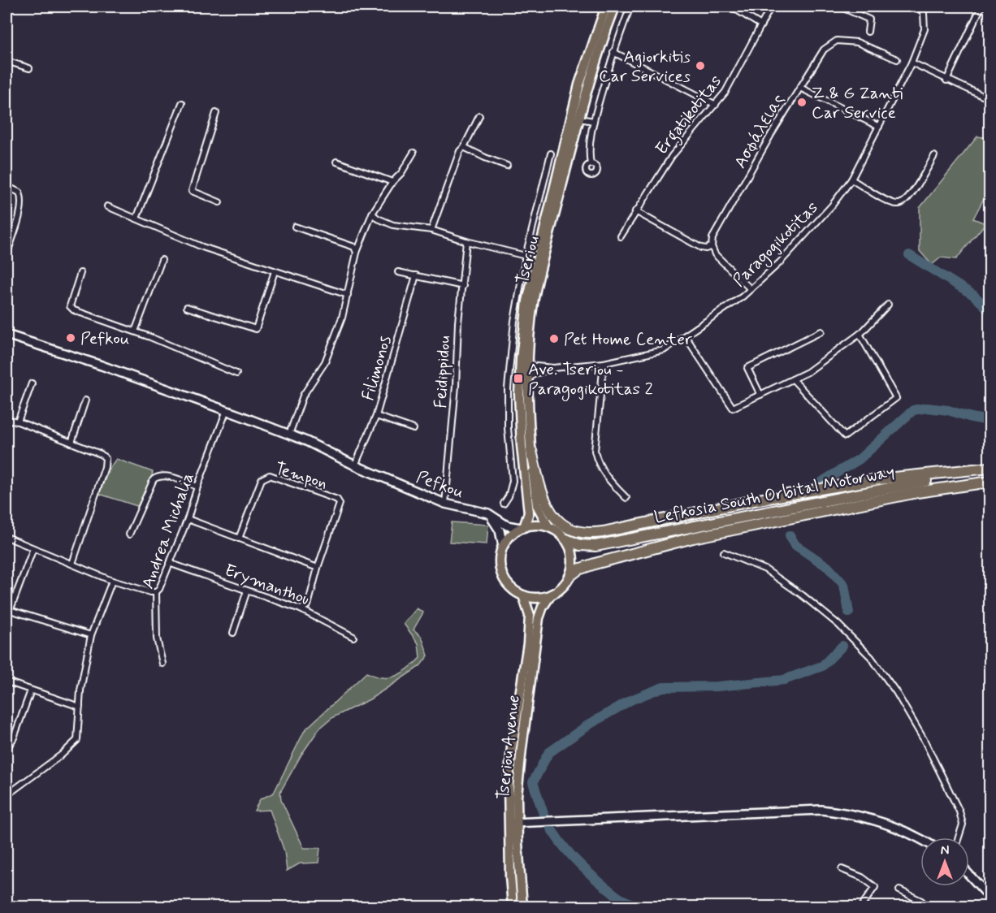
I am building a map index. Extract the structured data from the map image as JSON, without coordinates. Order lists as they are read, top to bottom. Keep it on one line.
{"streets":{"highway":["Lefkosia South Orbital Motorway"],"main road":["Tseriou","Pefkou","Tseriou Avenue"],"street":["Ergatikotitas","Ασφάλειας","Paragogikotitas","Filimonos","Feidippidou","Tempon","Andrea Michalia","Erymanthou"]},"crossings":[["Paragogikotitas","Tseriou"],["Tseriou","Pefkou"],["Tseriou","Lefkosia South Orbital Motorway"],["Tseriou","Tseriou Avenue"],["Filimonos","Pefkou"],["Feidippidou","Pefkou"],["Tempon","Erymanthou"],["Pefkou","Lefkosia South Orbital Motorway"],["Pefkou","Andrea Michalia"],["Pefkou","Tseriou Avenue"],["Lefkosia South Orbital Motorway","Tseriou Avenue"],["Andrea Michalia","Erymanthou"]],"places":{"other":["Agiorkitis Car Services","Z & G Zanti Car Service","Pefkou","Pet Home Center"],"transit":["Ave. Tseriou - Paragogikotitas 2"]},"north":"top"}
